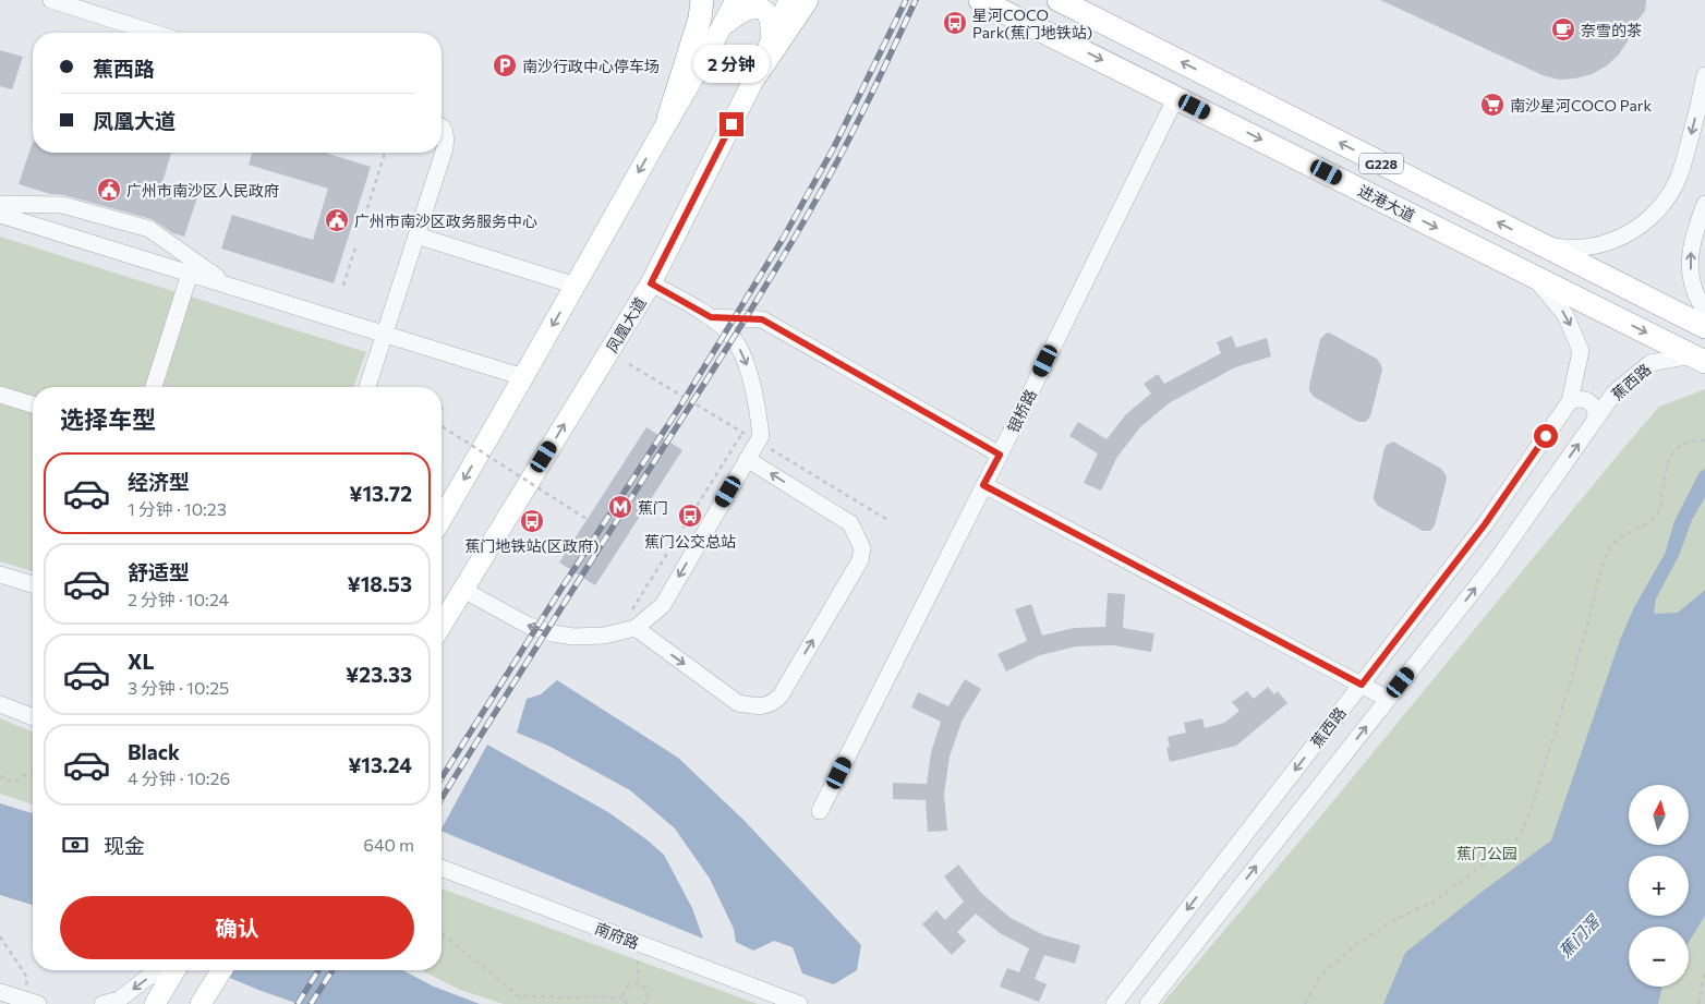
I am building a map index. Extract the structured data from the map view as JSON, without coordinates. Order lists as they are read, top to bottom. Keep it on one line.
{"streets":{"highway":["G228","进港大道"],"main road":["凤凰大道"],"street":["蕉西路","银桥路","南府路"]},"crossings":[["进港大道","蕉西路"],["进港大道","银桥路"]],"water":["蕉门滘"],"parks":["蕉门公园"],"places":{"bus stop":["星河COCO Park(蕉门地铁站)","蕉门公交总站","蕉门地铁站(区政府)"],"cafe":["奈雪的茶"],"parking":["南沙行政中心停车场"],"supermarket":["南沙星河COCO Park"],"public building":["广州市南沙区人民政府","广州市南沙区政务服务中心"],"metro station":["蕉门"]},"north":"top","page":{"banner":["蕉西路","凤凰大道"],"bubble":"2 分钟","heading":"选择车型","list":[{"name":"经济型","note":"1 分钟 · 10:23","value":"¥13.72"},{"name":"舒适型","note":"2 分钟 · 10:24","value":"¥18.53"},{"name":"XL","note":"3 分钟 · 10:25","value":"¥23.33"},{"name":"Black","note":"4 分钟 · 10:26","value":"¥13.24"}],"map_buttons":["+","−"],"pay":["现金","640 m"],"buttons":"确认"}}
